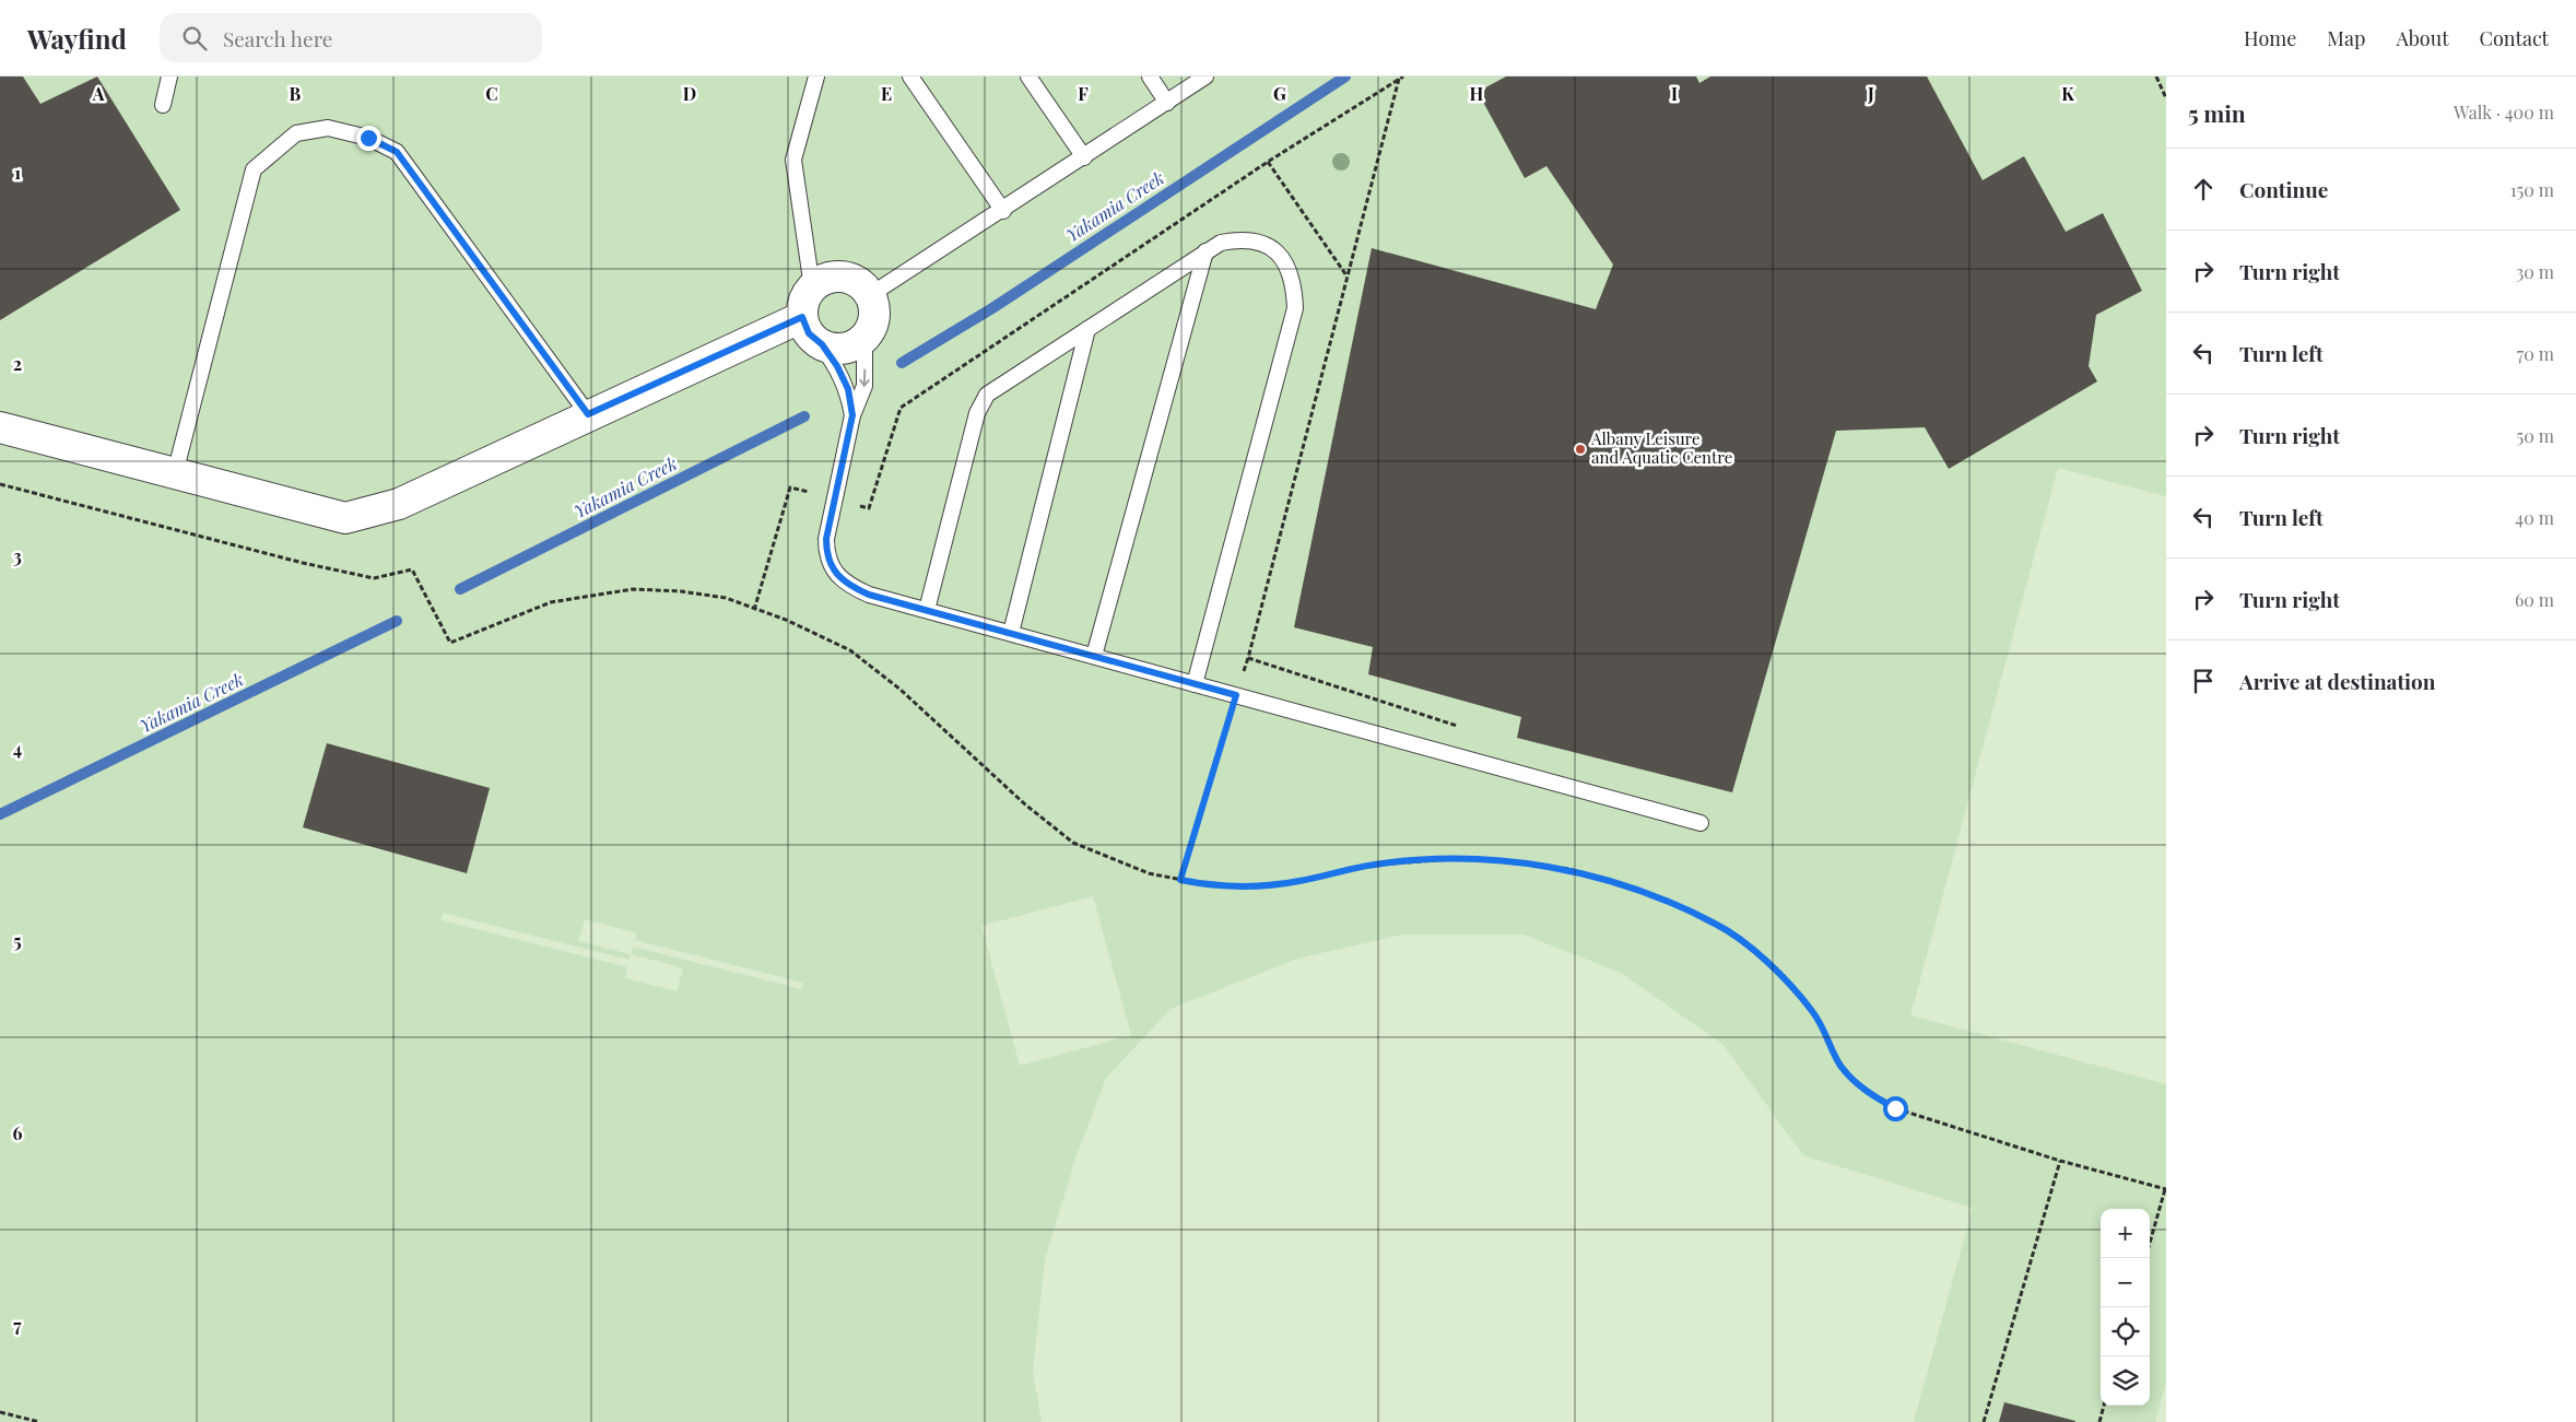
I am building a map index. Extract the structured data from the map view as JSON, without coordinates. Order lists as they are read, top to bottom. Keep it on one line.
{"water":["Yakamia Creek"],"places":["Albany Leisure and Aquatic Centre"],"page":{"header":"Wayfind","search":"Search here","nav":["Home","Map","About","Contact"],"heading":["5 min","Walk · 400 m"],"list":[["Continue","150 m"],["Turn right","30 m"],["Turn left","70 m"],["Turn right","50 m"],["Turn left","40 m"],["Turn right","60 m"],"Arrive at destination"],"map_buttons":["+","−"]},"grid":{"columns":["A","B","C","D","E","F","G","H","I","J","K"],"rows":["1","2","3","4","5","6","7"]}}
